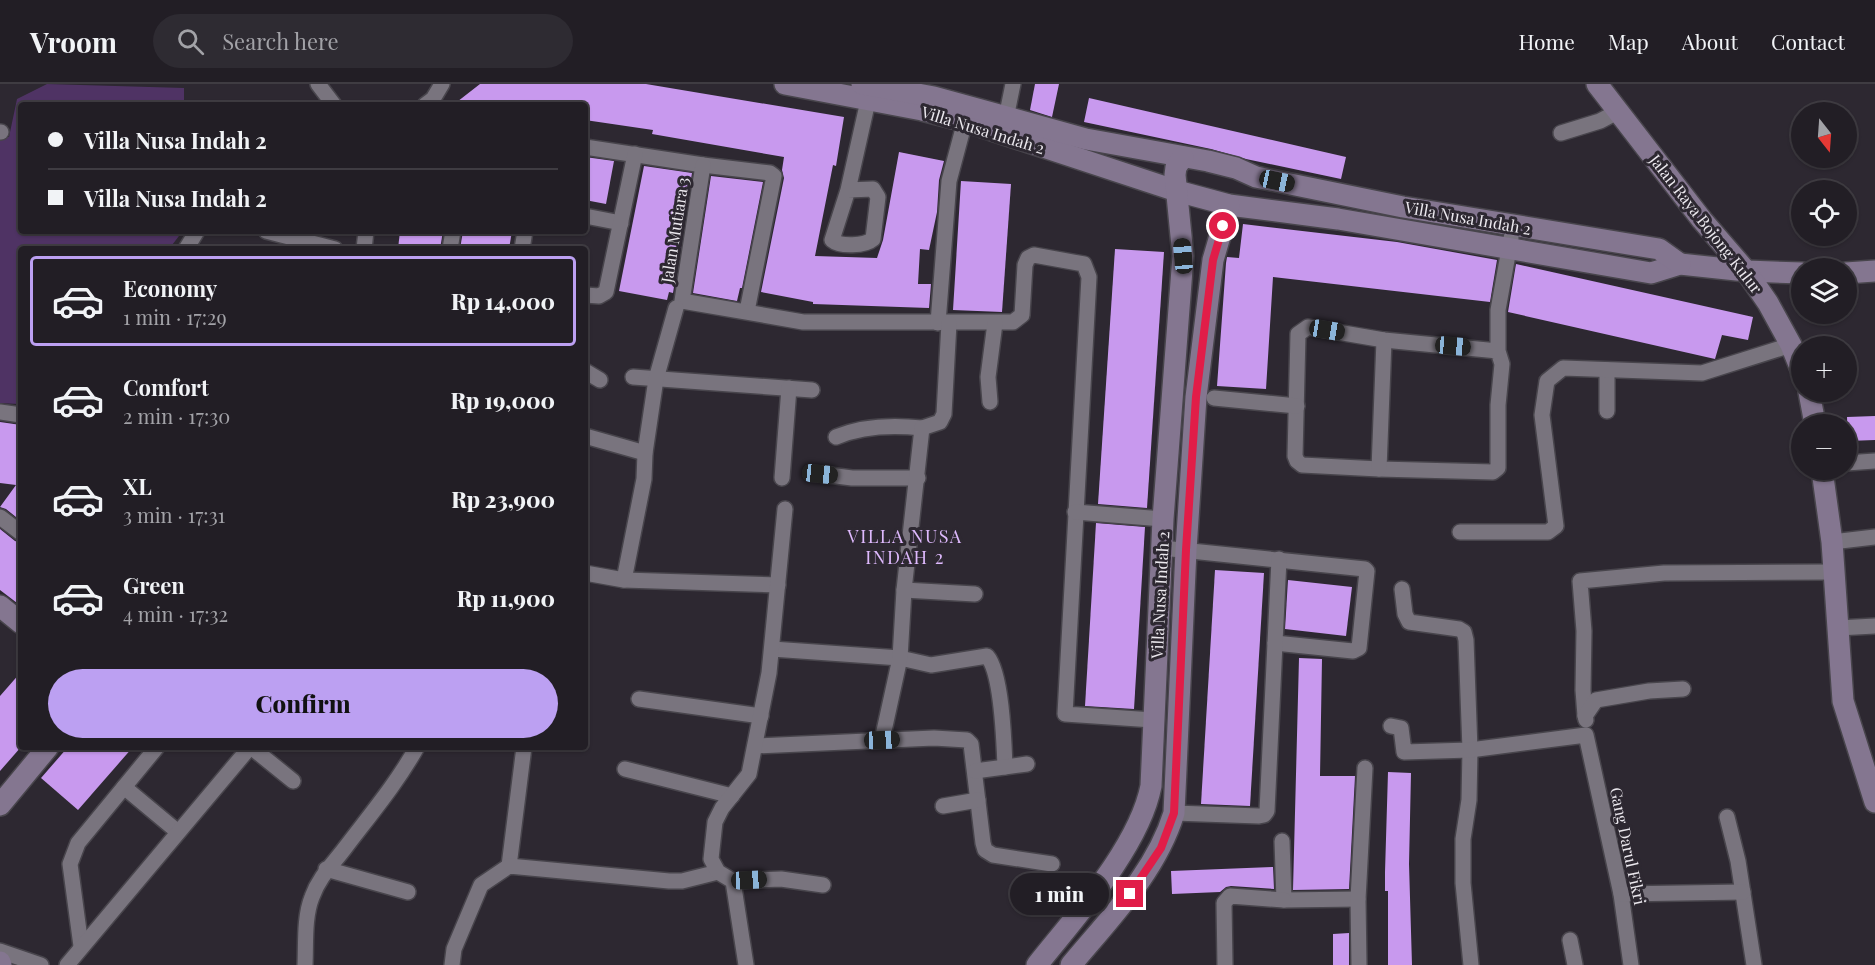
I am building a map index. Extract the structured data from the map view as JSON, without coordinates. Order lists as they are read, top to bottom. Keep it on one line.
{"streets":{"main road":["Villa Nusa Indah 2","Jalan Raya Bojong Kulur"],"street":["Jalan Mutiara 3","Gang Darul Fikri"]},"crossings":[["Villa Nusa Indah 2","Jalan Raya Bojong Kulur"]],"districts":["VILLA NUSA INDAH 2"],"north":"bottom","page":{"header":"Vroom","search":"Search here","nav":["Home","Map","About","Contact"],"map_buttons":["+","−"],"banner":["Villa Nusa Indah 2","Villa Nusa Indah 2"],"list":[{"name":"Economy","note":"1 min · 17:29","value":"Rp 14,000"},{"name":"Comfort","note":"2 min · 17:30","value":"Rp 19,000"},{"name":"XL","note":"3 min · 17:31","value":"Rp 23,900"},{"name":"Green","note":"4 min · 17:32","value":"Rp 11,900"}],"buttons":"Confirm","bubble":"1 min"}}
